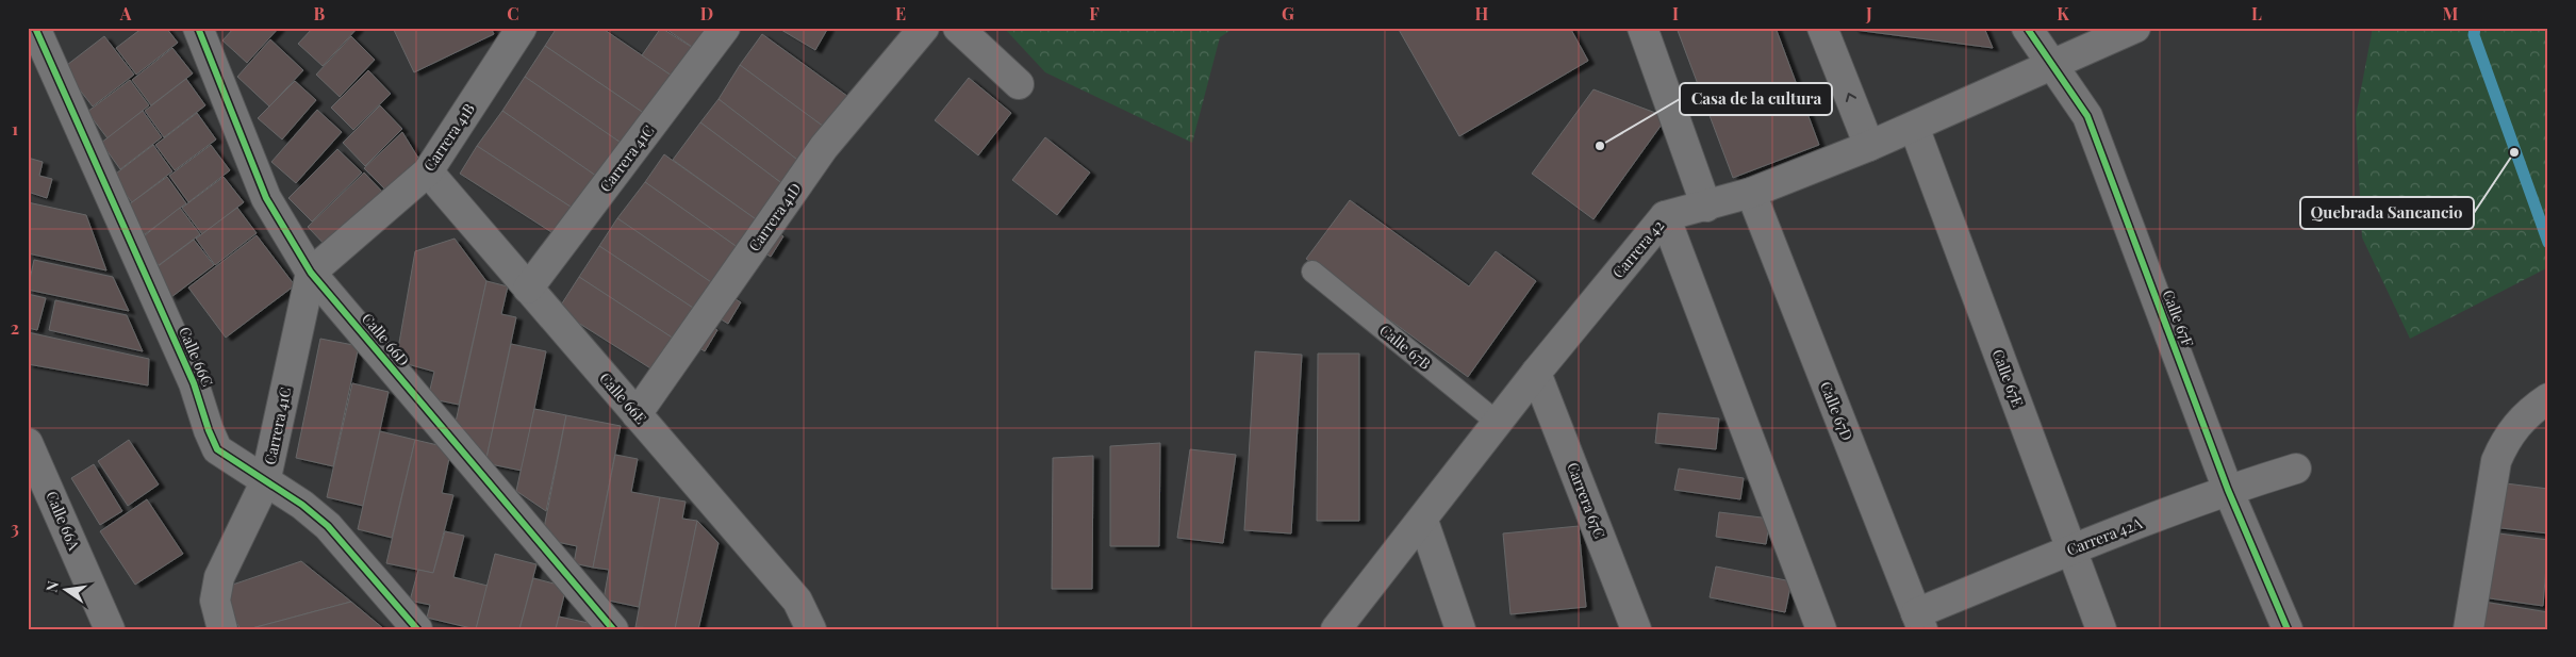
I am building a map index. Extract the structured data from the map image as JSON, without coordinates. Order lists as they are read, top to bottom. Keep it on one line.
{"streets":{"street":["Carrera 41B","Carrera 41C","Carrera 41D","Carrera 42","Calle 67F","Calle 66D","Calle 66C","Calle 67E","Calle 66E","Calle 67D","Carrera 67C","Calle 66A","Carrera 42A"],"lane":["Calle 67B"]},"crossings":[["Carrera 41B","Carrera 41C"],["Carrera 41B","Calle 66D"],["Carrera 41B","Calle 66E"],["Carrera 41C","Calle 66D"],["Carrera 41C","Calle 66C"],["Carrera 41C","Calle 66E"],["Carrera 41D","Calle 66E"],["Carrera 42","Calle 67F"],["Carrera 42","Calle 67B"],["Carrera 42","Calle 67E"],["Carrera 42","Calle 67D"],["Carrera 42","Carrera 67C"],["Calle 67F","Carrera 42A"],["Calle 67E","Carrera 42A"],["Calle 67D","Carrera 42A"]],"places":["Casa de la cultura","Quebrada Sancancio"],"north":"left","grid":{"columns":["A","B","C","D","E","F","G","H","I","J","K","L","M"],"rows":["1","2","3"]}}
